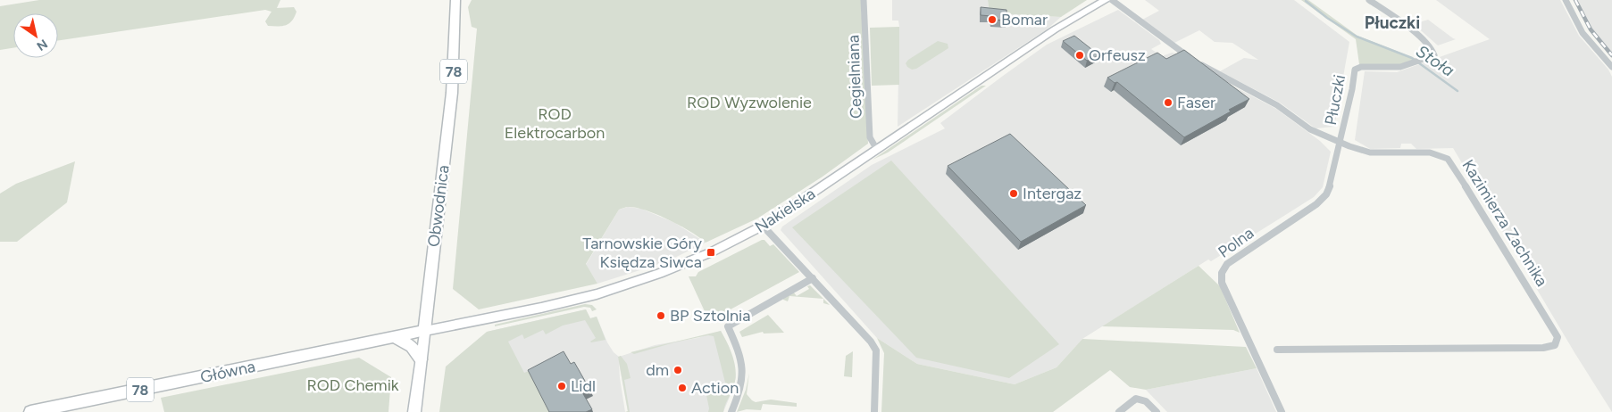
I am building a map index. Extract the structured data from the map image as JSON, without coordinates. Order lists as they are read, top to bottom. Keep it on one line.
{"streets":{"main road":["78","Obwodnica","Główna"],"street":["Cegielniana","Płuczki","Nakielska","Kazimierza Zachnika","Polna"]},"crossings":[["Cegielniana","Nakielska"],["Płuczki","Kazimierza Zachnika"],["Płuczki","Polna"],["Obwodnica","Nakielska"],["Obwodnica","Główna"],["Nakielska","Główna"],["Kazimierza Zachnika","Polna"]],"districts":["Płuczki"],"water":["Stoła"],"parks":["ROD Wyzwolenie","ROD Elektrocarbon","ROD Chemik"],"places":{"other":["Bomar","Orfeusz","Faser","Intergaz","BP Sztolnia","dm","Lidl","Action"],"transit":["Tarnowskie Góry Księdza Siwca"]},"north":"bottom right"}
